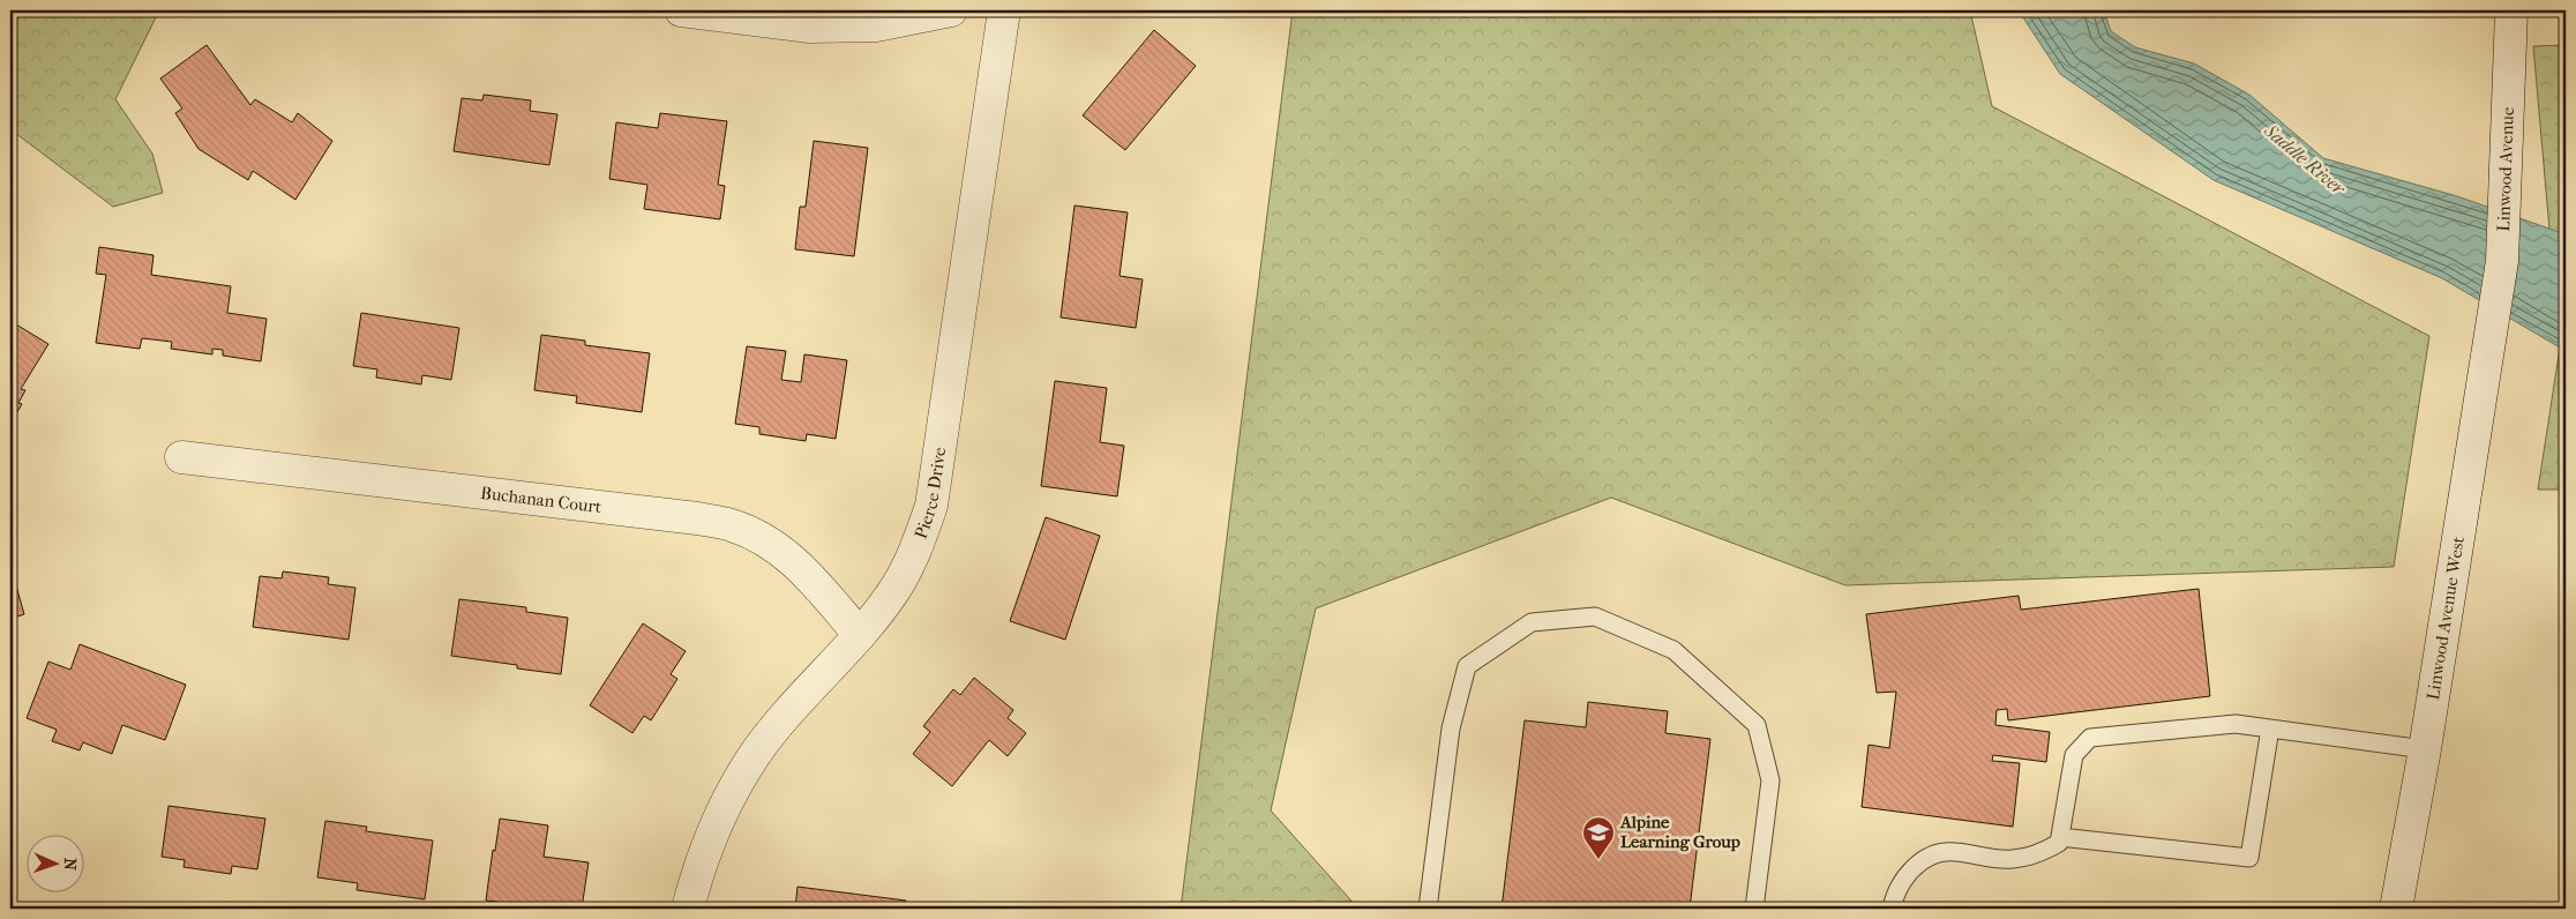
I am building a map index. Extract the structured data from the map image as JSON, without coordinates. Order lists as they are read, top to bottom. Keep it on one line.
{"streets":{"street":["Linwood Avenue","Pierce Drive","Buchanan Court","Linwood Avenue West"]},"crossings":[["Linwood Avenue","Linwood Avenue West"],["Pierce Drive","Buchanan Court"]],"water":["Saddle River"],"places":{"school or university":["Alpine Learning Group"]},"north":"right"}
